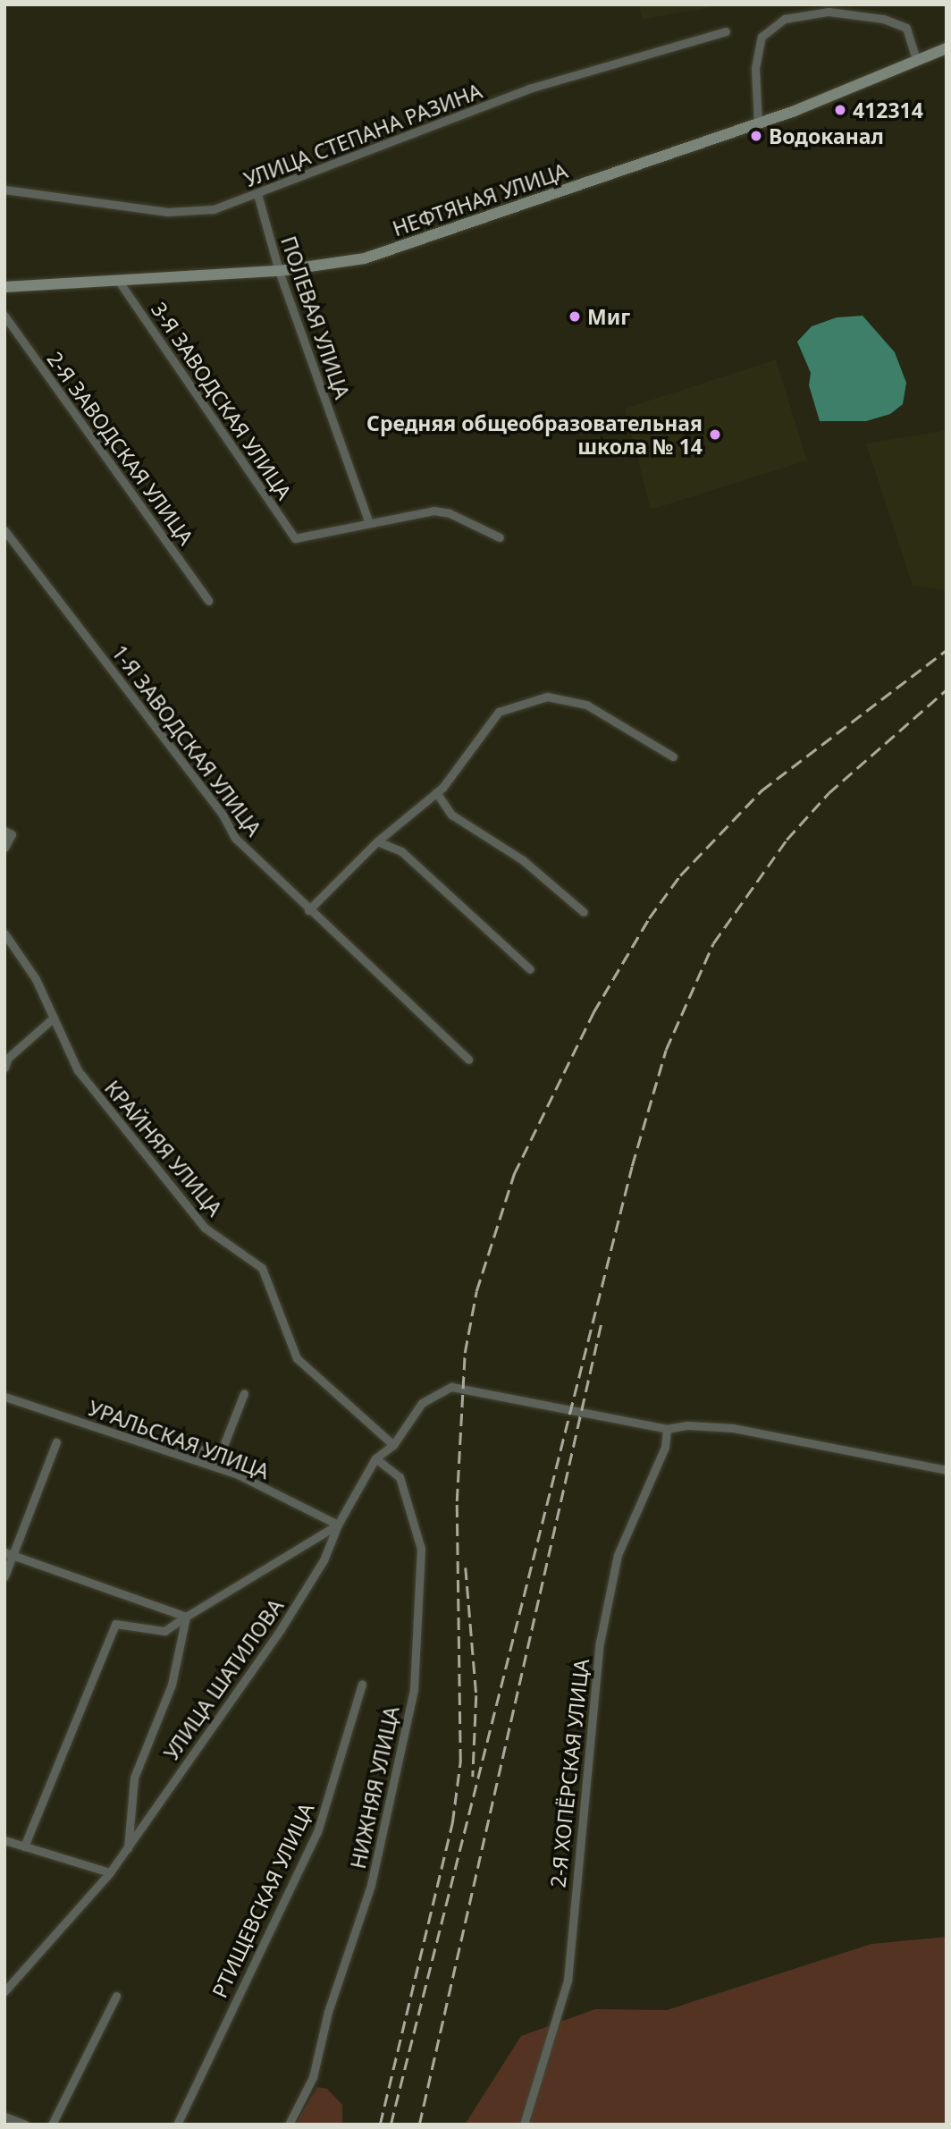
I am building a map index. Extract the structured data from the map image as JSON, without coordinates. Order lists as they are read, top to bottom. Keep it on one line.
{"streets":{"main road":["НЕФТЯНАЯ УЛИЦА"],"street":["УЛИЦА СТЕПАНА РАЗИНА","ПОЛЕВАЯ УЛИЦА","3-Я ЗАВОДСКАЯ УЛИЦА","2-Я ЗАВОДСКАЯ УЛИЦА","1-Я ЗАВОДСКАЯ УЛИЦА","КРАЙНЯЯ УЛИЦА","УРАЛЬСКАЯ УЛИЦА","УЛИЦА ШАТИЛОВА","2-Я ХОПЁРСКАЯ УЛИЦА","НИЖНЯЯ УЛИЦА","РТИЩЕВСКАЯ УЛИЦА"]},"crossings":[["УЛИЦА СТЕПАНА РАЗИНА","ПОЛЕВАЯ УЛИЦА"],["НЕФТЯНАЯ УЛИЦА","ПОЛЕВАЯ УЛИЦА"],["НЕФТЯНАЯ УЛИЦА","3-Я ЗАВОДСКАЯ УЛИЦА"],["ПОЛЕВАЯ УЛИЦА","3-Я ЗАВОДСКАЯ УЛИЦА"],["УРАЛЬСКАЯ УЛИЦА","УЛИЦА ШАТИЛОВА"],["УЛИЦА ШАТИЛОВА","НИЖНЯЯ УЛИЦА"]],"places":["412314","Водоканал","Миг","Средняя общеобразовательная школа № 14"]}
